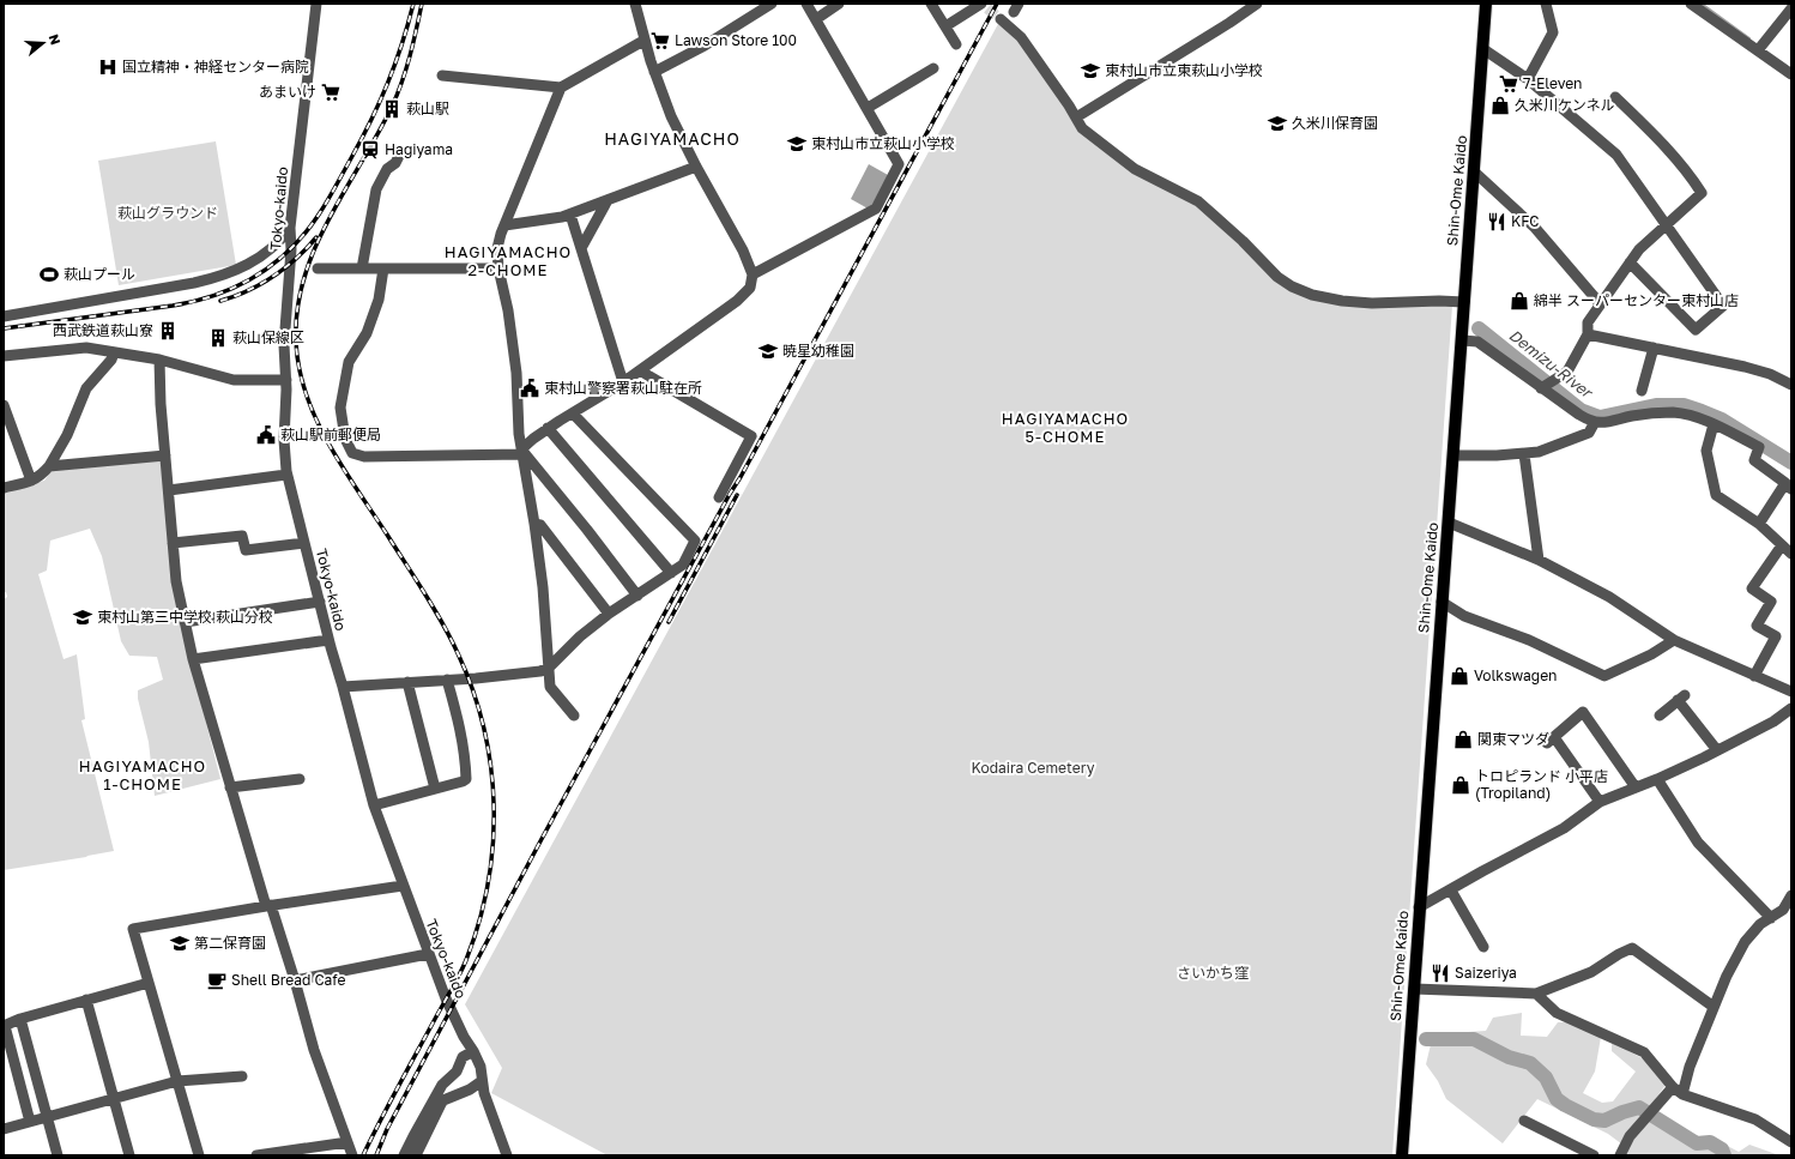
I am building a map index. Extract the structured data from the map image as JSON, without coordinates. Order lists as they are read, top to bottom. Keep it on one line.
{"streets":{"main road":["Shin-Ome Kaido"],"street":["Tokyo-kaido"]},"districts":["HAGIYAMACHO","HAGIYAMACHO 2-CHOME","HAGIYAMACHO 5-CHOME","HAGIYAMACHO 1-CHOME"],"water":["Demizu-River"],"parks":["萩山グラウンド","Kodaira Cemetery","さいかち窪"],"places":{"supermarket":["Lawson Store 100","7-Eleven","あまいけ"],"hospital":["国立精神・神経センター病院"],"school or university":["東村山市立東萩山小学校","久米川保育園","東村山市立萩山小学校","暁星幼稚園","東村山第三中学校 萩山分校","第二保育園"],"shop":["久米川ケンネル","綿半 スーパーセンター東村山店","Volkswagen","関東マツダ","トロピランド 小平店 (Tropiland)"],"building":["萩山駅","西武鉄道萩山寮","萩山保線区"],"station":["Hagiyama"],"restaurant":["KFC","Saizeriya"],"sports":["萩山プール"],"public building":["東村山警察署萩山駐在所","萩山駅前郵便局"],"cafe":["Shell Bread Cafe"]},"north":"right"}
